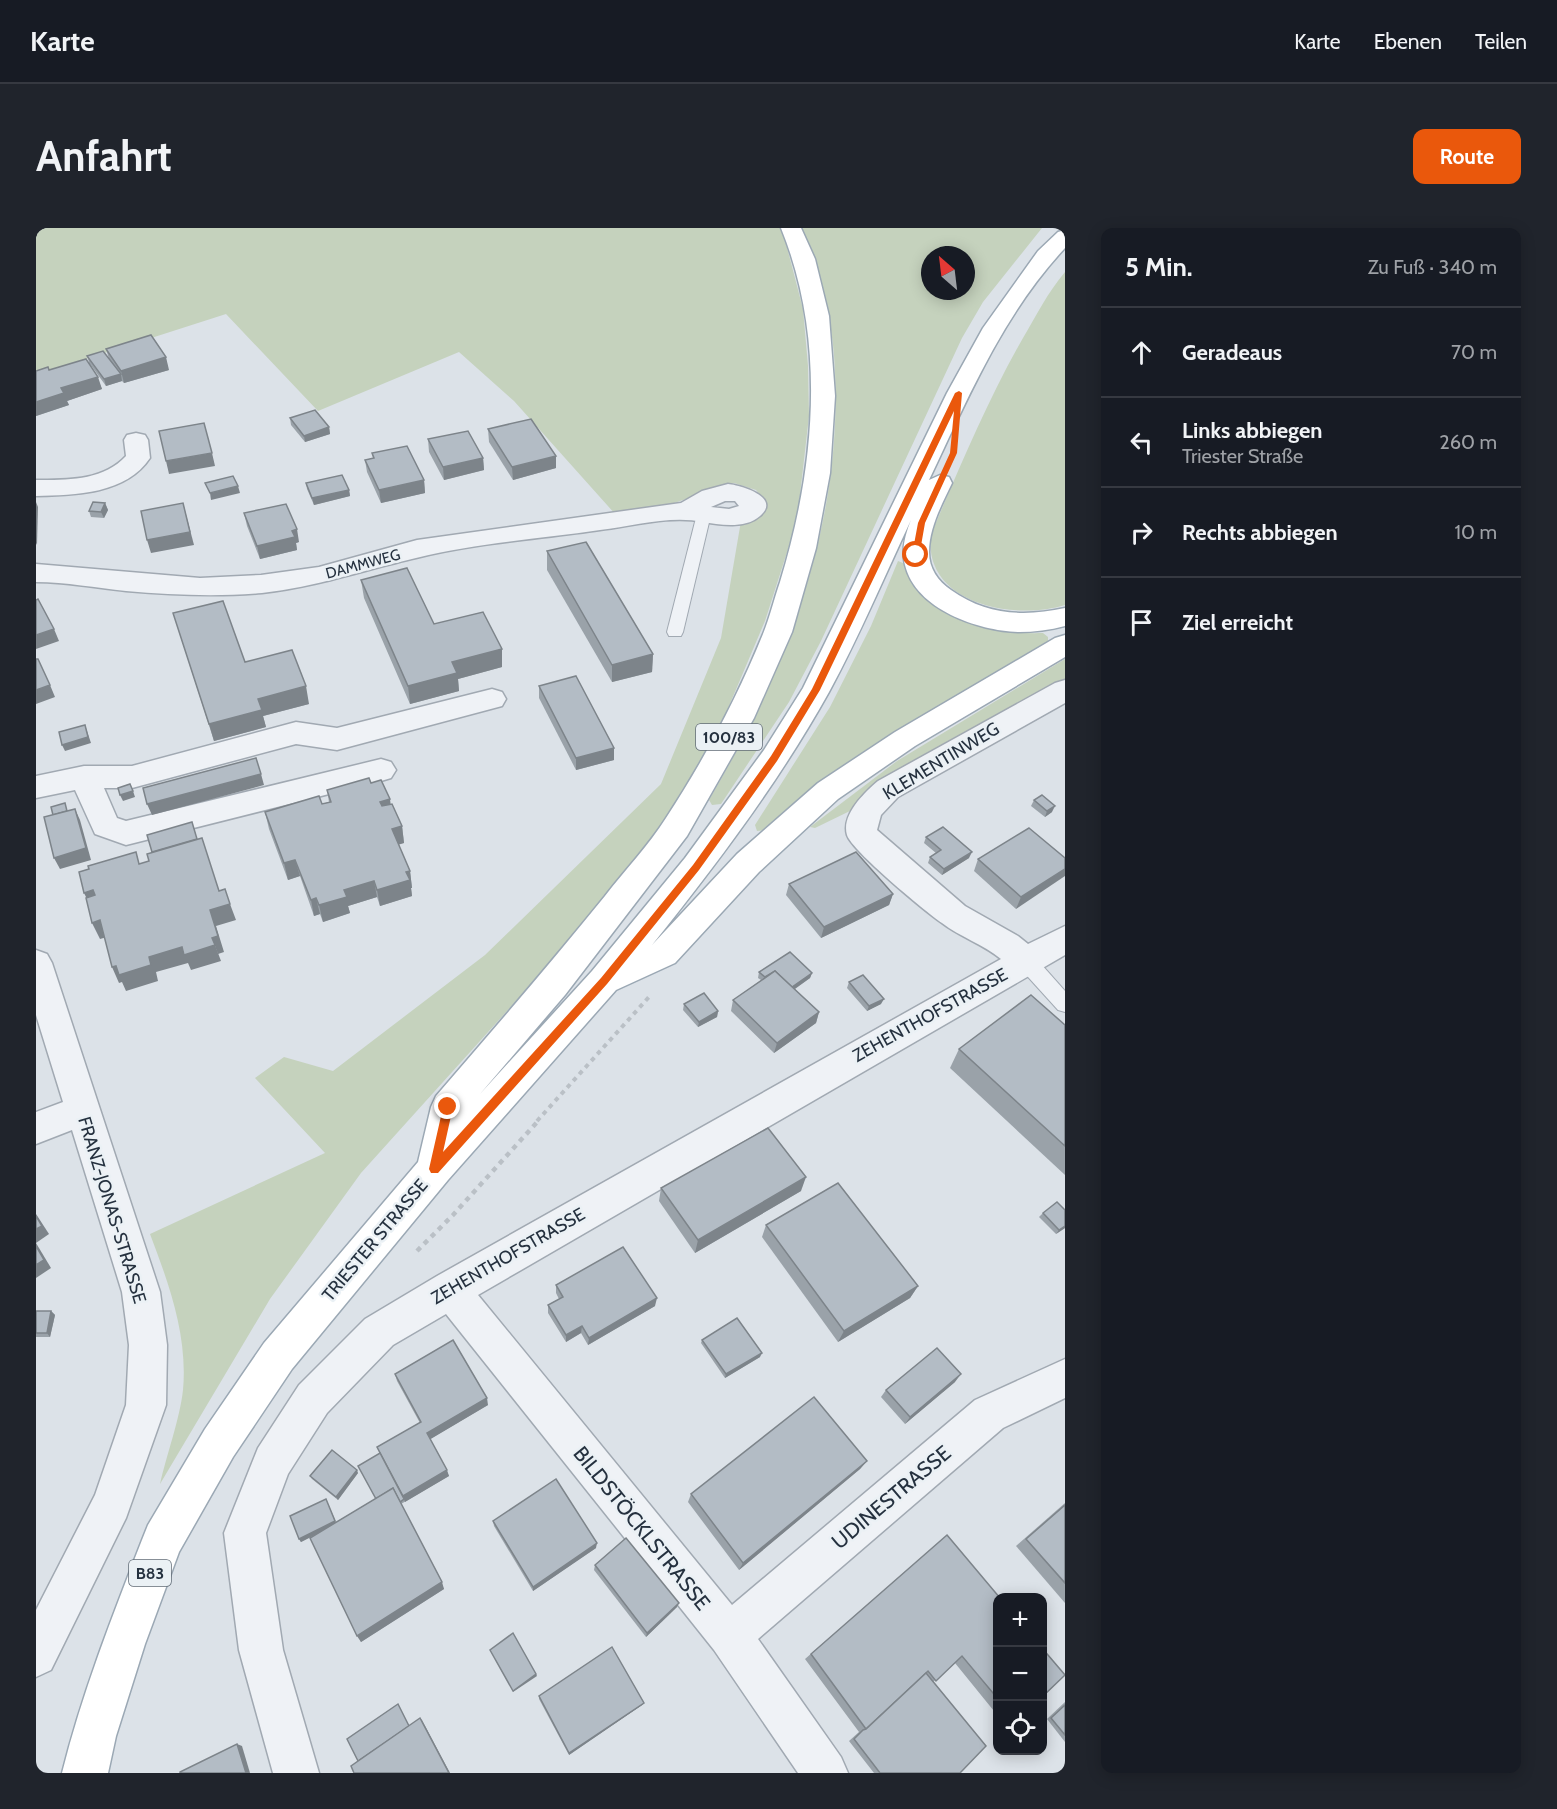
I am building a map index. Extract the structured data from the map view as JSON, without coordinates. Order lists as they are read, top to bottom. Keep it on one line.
{"streets":{"main road":["100/83","TRIESTER STRASSE","B83"],"street":["DAMMWEG","KLEMENTINWEG","ZEHENTHOFSTRASSE","FRANZ-JONAS-STRASSE","UDINESTRASSE","BILDSTÖCKLSTRASSE"]},"crossings":[["100/83","TRIESTER STRASSE"],["KLEMENTINWEG","ZEHENTHOFSTRASSE"],["ZEHENTHOFSTRASSE","BILDSTÖCKLSTRASSE"],["UDINESTRASSE","BILDSTÖCKLSTRASSE"]],"north":"top left","page":{"header":"Karte","nav":["Karte","Ebenen","Teilen"],"buttons":"Route","title":"Anfahrt","heading":["5 Min.","Zu Fuß · 340 m"],"list":[["Geradeaus","70 m"],["Links abbiegen","Triester Straße","260 m"],["Rechts abbiegen","10 m"],"Ziel erreicht"],"map_buttons":["+","−"]}}
